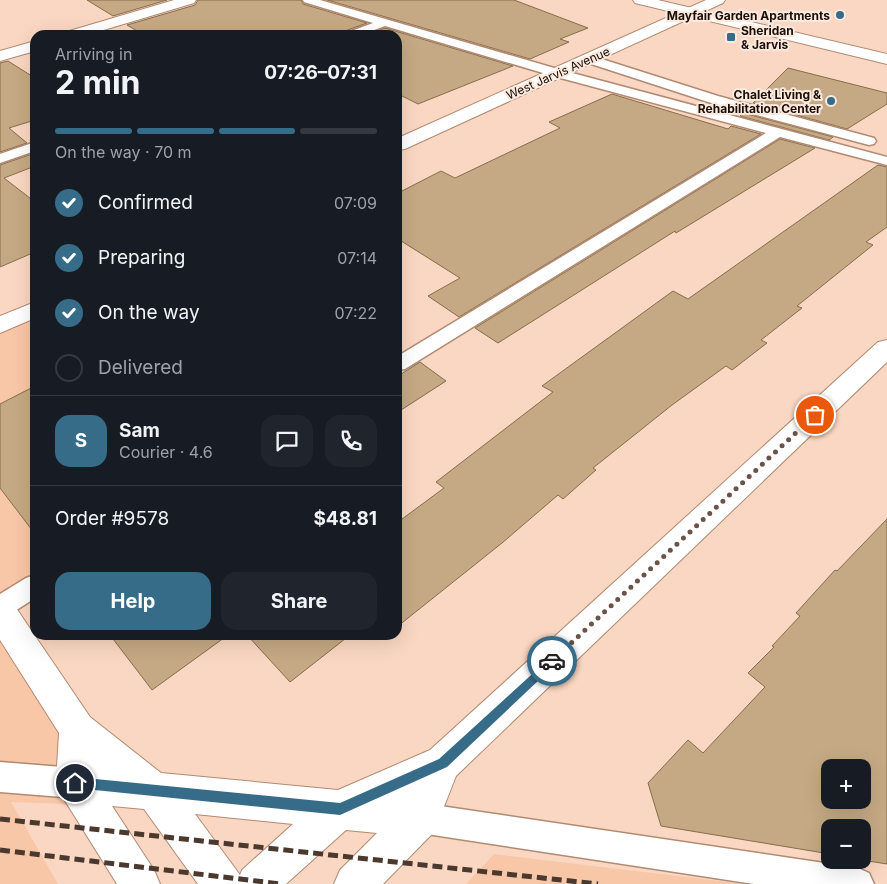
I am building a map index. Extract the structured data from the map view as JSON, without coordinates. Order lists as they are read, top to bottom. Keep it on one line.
{"streets":{"street":["West Jarvis Avenue"]},"places":{"other":["Mayfair Garden Apartments","Chalet Living & Rehabilitation Center"],"transit":["Sheridan & Jarvis"]},"page":{"heading":["2 min","Arriving in","07:26–07:31"],"panel":["Sam","Courier · 4.6","Order #9578","$48.81"],"bar":"On the way · 70 m","list":[["Confirmed","07:09"],["Preparing","07:14"],["On the way","07:22"],"Delivered"],"round":"S","buttons":["Help","Share"],"map_buttons":["+","−"]}}
